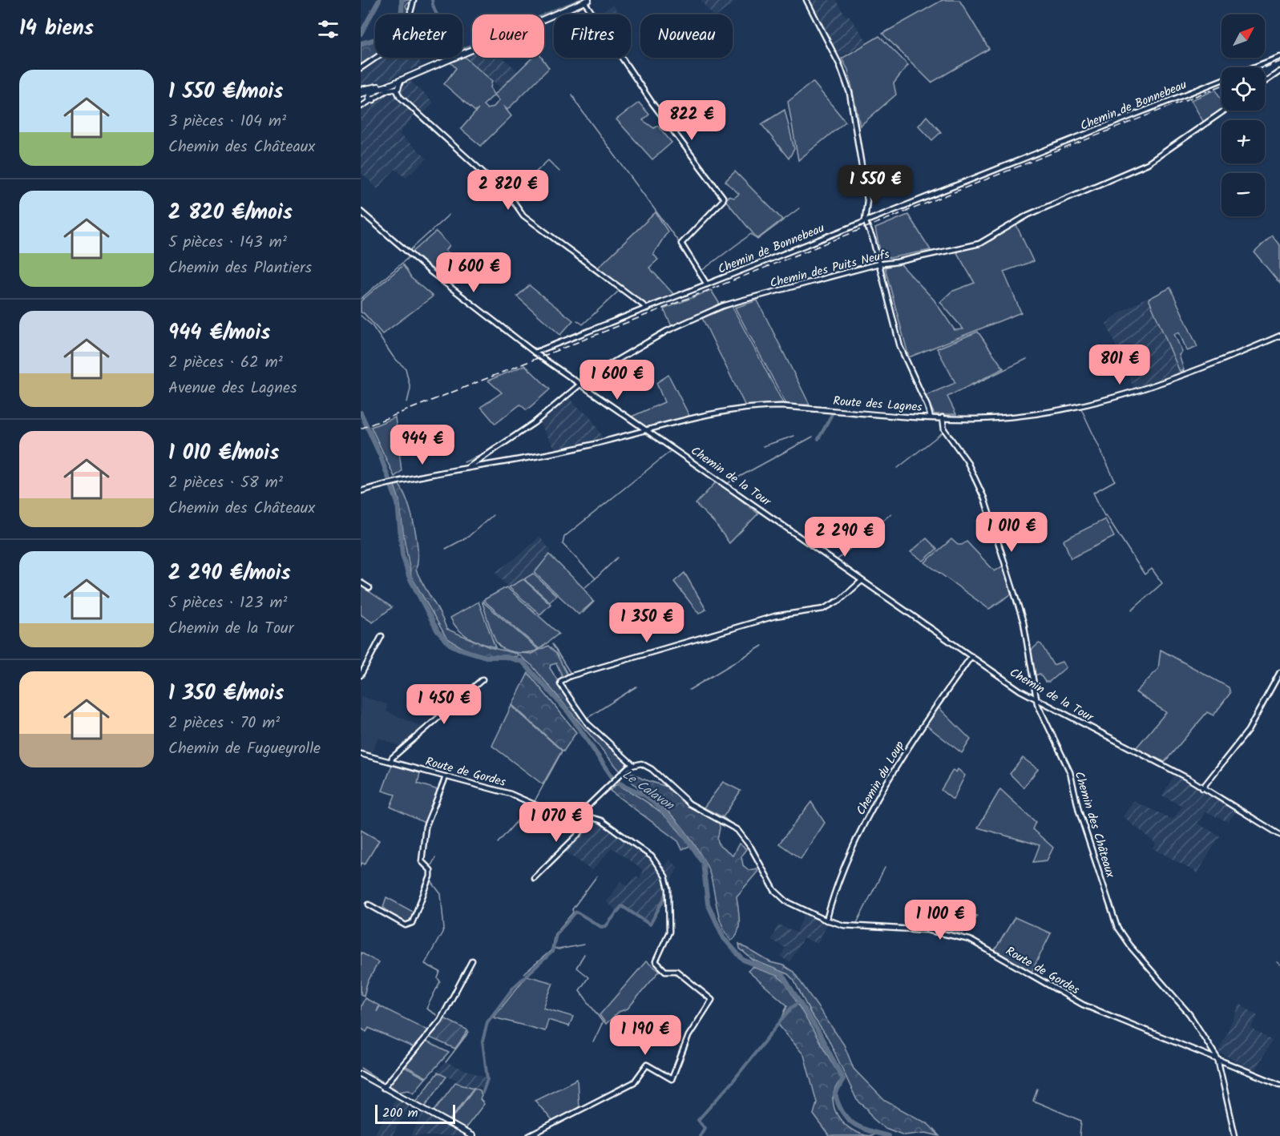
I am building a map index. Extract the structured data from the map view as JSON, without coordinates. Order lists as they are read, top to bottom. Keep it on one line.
{"streets":{"street":["Chemin de Bonnebeau","Chemin des Puits Neufs","Route des Lagnes","Chemin de la Tour","Route de Gordes","Chemin du Loup","Chemin des Châteaux"]},"crossings":[["Chemin de Bonnebeau","Chemin de la Tour"],["Chemin des Puits Neufs","Route des Lagnes"],["Chemin des Puits Neufs","Chemin de la Tour"],["Route des Lagnes","Chemin de la Tour"],["Route des Lagnes","Chemin des Châteaux"],["Chemin de la Tour","Chemin du Loup"],["Chemin de la Tour","Chemin des Châteaux"],["Route de Gordes","Chemin du Loup"],["Route de Gordes","Chemin des Châteaux"]],"water":["Le Calavon"],"scale_bar":"200 m","north":"top right","page":{"heading":"14 biens","map_buttons":["+","−"],"chip":["Acheter","Louer","Filtres","Nouveau"],"list":[{"name":"1 550 €/mois","note":"3 pièces · 104 m² · Chemin des Châteaux"},{"name":"2 820 €/mois","note":"5 pièces · 143 m² · Chemin des Plantiers"},{"name":"944 €/mois","note":"2 pièces · 62 m² · Avenue des Lagnes"},{"name":"1 010 €/mois","note":"2 pièces · 58 m² · Chemin des Châteaux"},{"name":"2 290 €/mois","note":"5 pièces · 123 m² · Chemin de la Tour"},{"name":"1 350 €/mois","note":"2 pièces · 70 m² · Chemin de Fugueyrolle"}],"price":["822 €","1 550 €","2 820 €","1 600 €","801 €","1 600 €","944 €","1 010 €","2 290 €","1 350 €","1 450 €","1 070 €","1 100 €","1 190 €"],"scale":"200 m"}}
